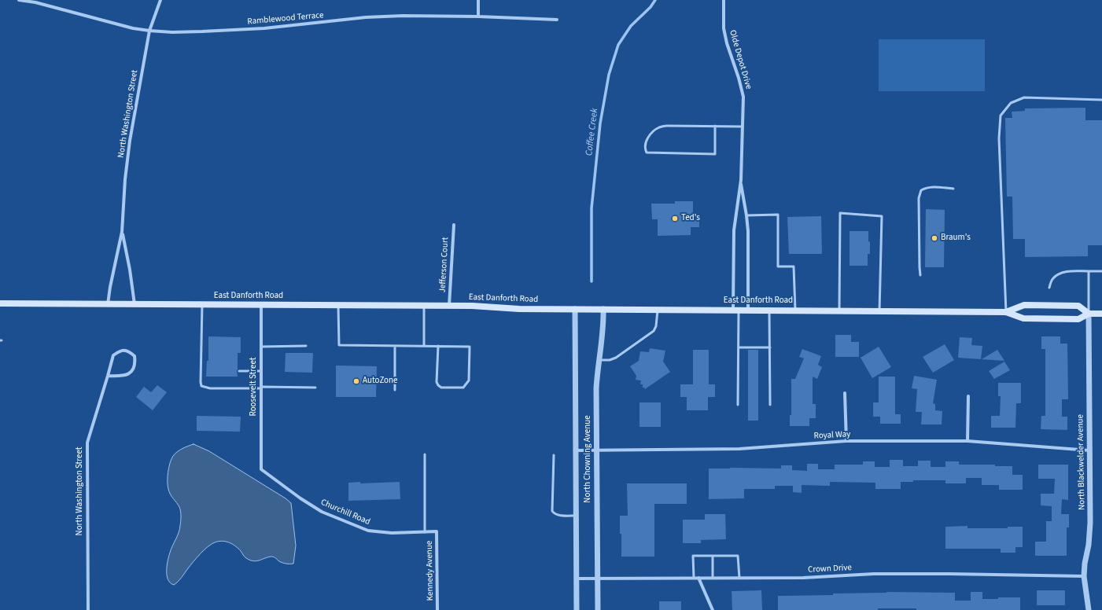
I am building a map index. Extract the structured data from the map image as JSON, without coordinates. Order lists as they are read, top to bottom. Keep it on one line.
{"streets":{"main road":["East Danforth Road"],"street":["Ramblewood Terrace","Olde Depot Drive","North Washington Street","Jefferson Court","Roosevelt Street","Royal Way","North Chowning Avenue","North Blackwelder Avenue","Churchill Road","Crown Drive","Kennedy Avenue"]},"crossings":[["Ramblewood Terrace","North Washington Street"],["Olde Depot Drive","East Danforth Road"],["North Washington Street","East Danforth Road"],["Jefferson Court","East Danforth Road"],["East Danforth Road","Roosevelt Street"],["East Danforth Road","North Chowning Avenue"],["East Danforth Road","North Blackwelder Avenue"],["Roosevelt Street","Churchill Road"],["Royal Way","North Chowning Avenue"],["Royal Way","North Blackwelder Avenue"],["North Chowning Avenue","Crown Drive"],["North Blackwelder Avenue","Crown Drive"],["Churchill Road","Kennedy Avenue"]],"water":["Coffee Creek"],"places":["Ted's","Braum's","AutoZone"]}
